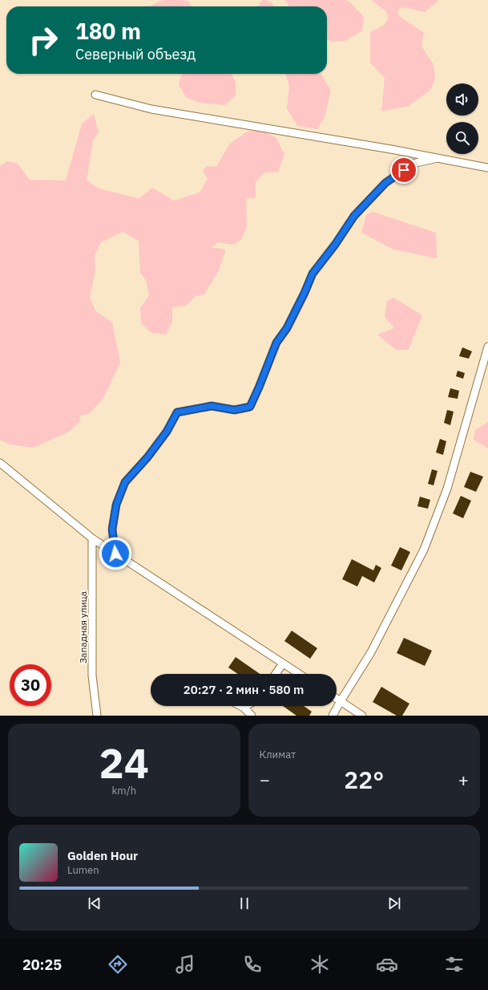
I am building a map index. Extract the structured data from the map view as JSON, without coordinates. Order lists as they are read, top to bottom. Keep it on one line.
{"streets":{"street":["Западная улица"]},"page":{"turn":["180 m","Северный объезд"],"limit":"30","trip":"20:27 · 2 мин · 580 m","tile":[["24","km/h"],"Климат"],"heat":["−","22°","+"],"song":["Golden Hour","Lumen"],"tabs":"20:25"}}
